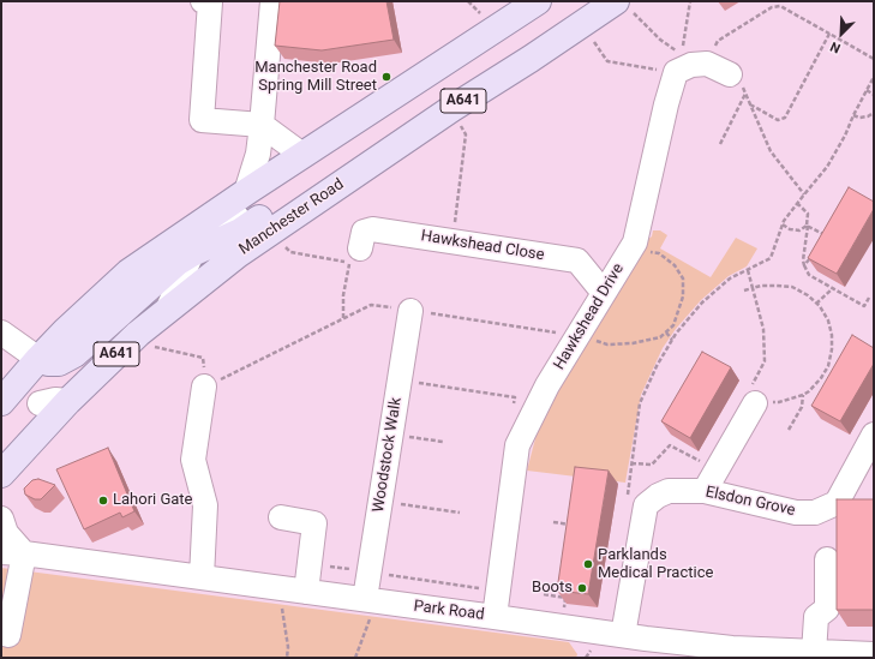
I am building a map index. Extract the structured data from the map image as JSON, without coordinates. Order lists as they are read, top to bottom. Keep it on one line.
{"streets":{"main road":["A641","Manchester Road"],"street":["Hawkshead Close","Hawkshead Drive","Woodstock Walk","Elsdon Grove","Park Road"]},"crossings":[["Hawkshead Close","Hawkshead Drive"],["Hawkshead Drive","Park Road"],["Woodstock Walk","Park Road"]],"places":["Manchester Road Spring Mill Street","Lahori Gate","Parklands Medical Practice","Boots"],"north":"bottom left"}
